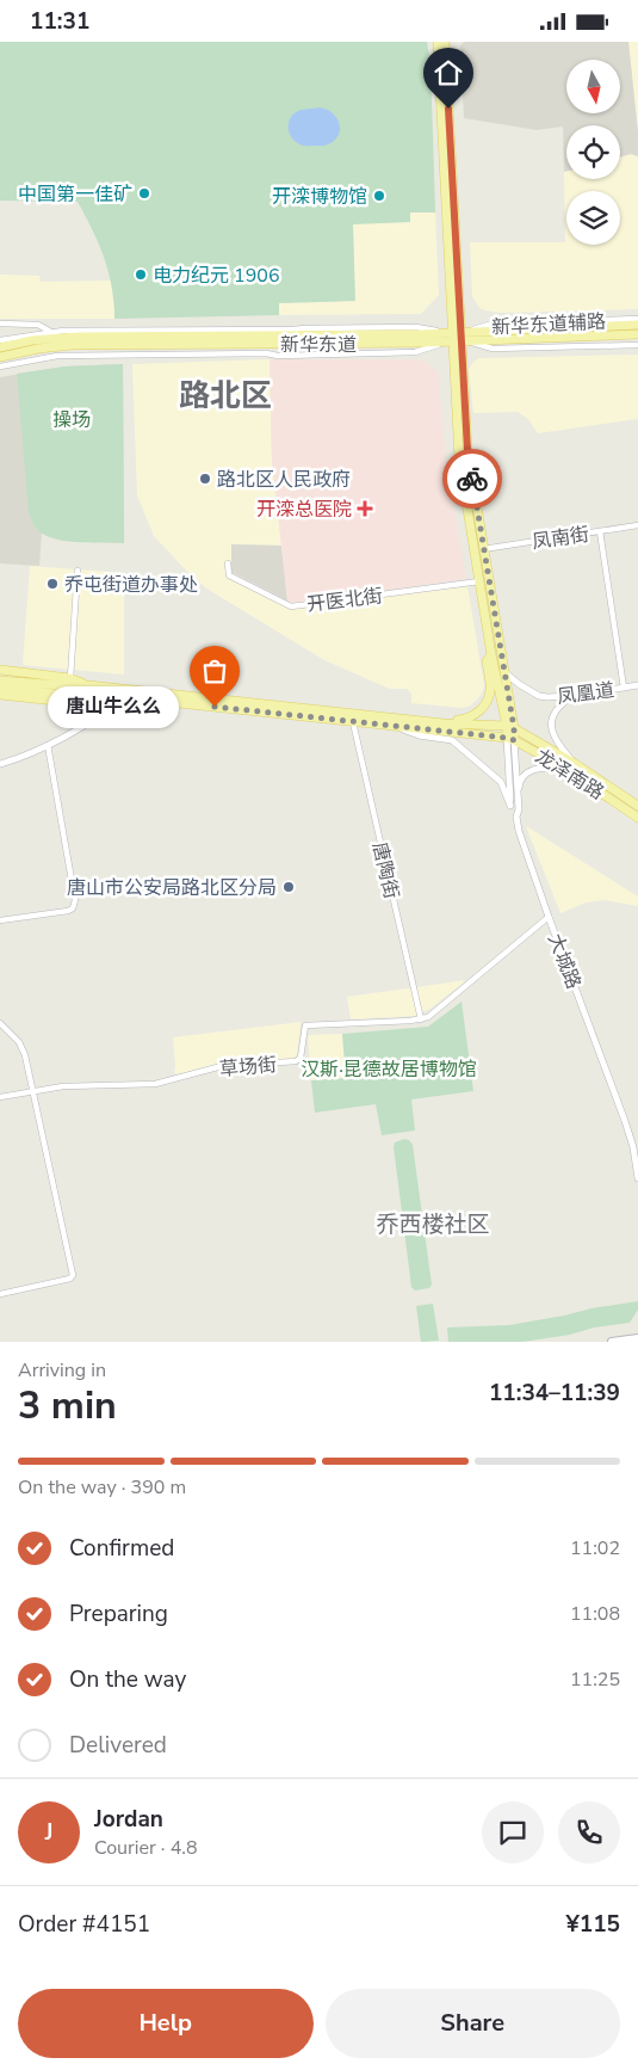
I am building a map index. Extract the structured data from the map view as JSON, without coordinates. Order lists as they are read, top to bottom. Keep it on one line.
{"streets":{"main road":["新华东道","龙泽南路"],"street":["新华东道辅路","凤南街","开医北街","凤凰道","唐陶街","大城路","草场街"]},"crossings":[["新华东道辅路","新华东道"],["龙泽南路","唐陶街"],["龙泽南路","大城路"],["唐陶街","草场街"]],"districts":["路北区","乔西楼社区"],"parks":["操场","汉斯·昆德故居博物馆"],"places":{"other":["中国第一佳矿","开滦博物馆","电力纪元 1906","路北区人民政府","乔屯街道办事处","唐山牛么么","唐山市公安局路北区分局"],"health":["开滦总医院"]},"north":"bottom","page":{"status":"11:31","bubble":"唐山牛么么","heading":["3 min","Arriving in","11:34–11:39"],"panel":["Jordan","Courier · 4.8","Order #4151","¥115"],"bar":"On the way · 390 m","list":[["Confirmed","11:02"],["Preparing","11:08"],["On the way","11:25"],"Delivered"],"round":"J","buttons":["Help","Share"]}}
